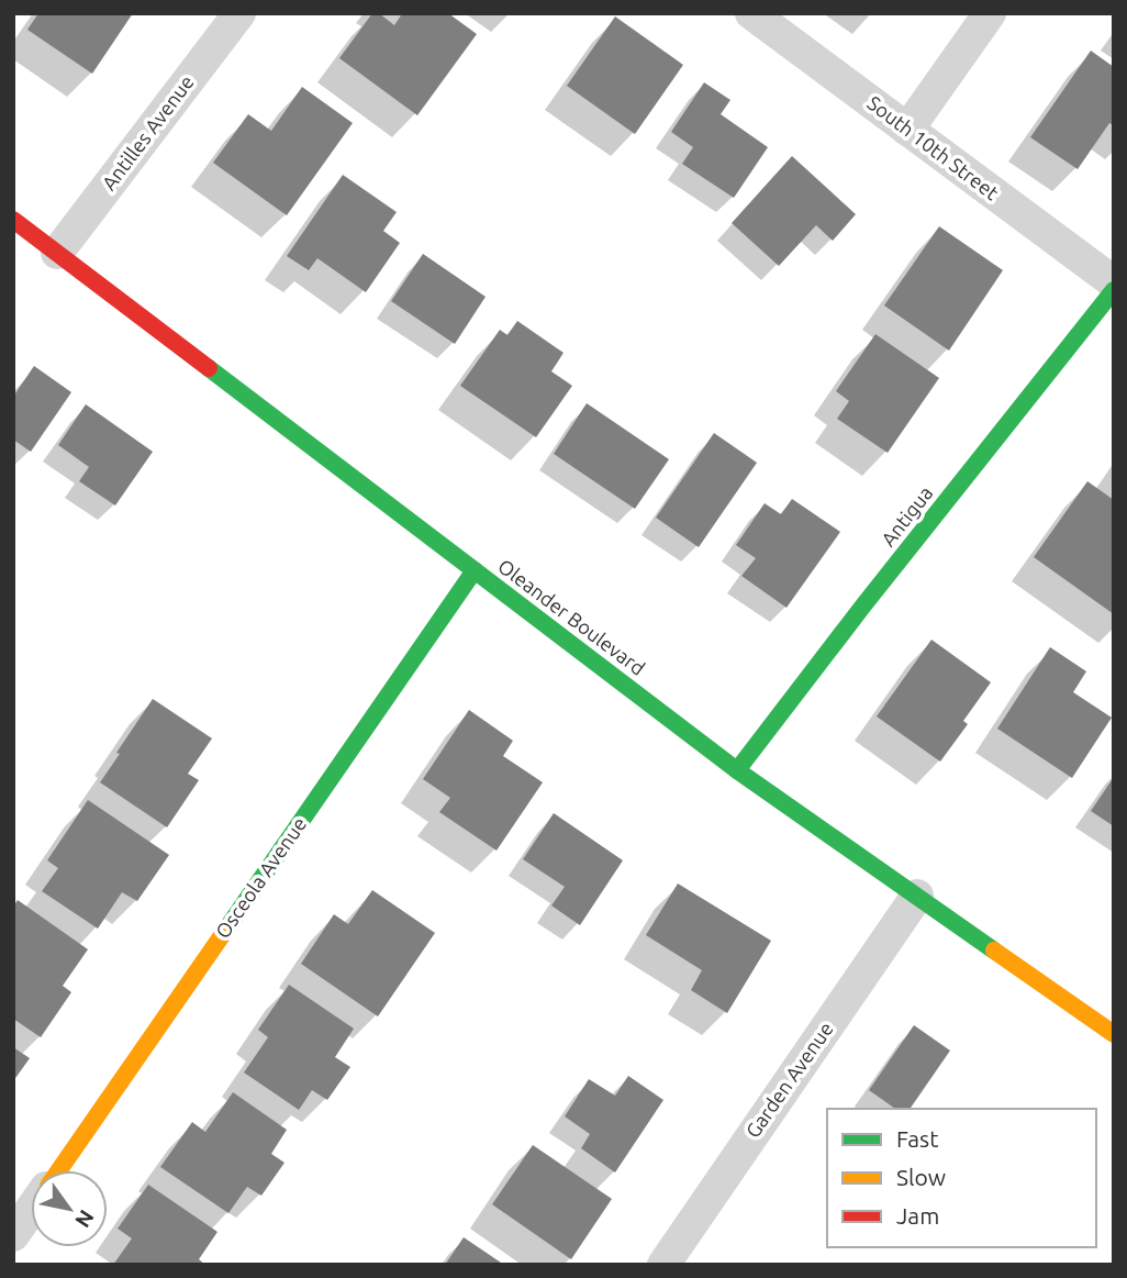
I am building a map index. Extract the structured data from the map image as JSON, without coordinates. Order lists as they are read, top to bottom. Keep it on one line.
{"streets":{"main road":["Antigua","Oleander Boulevard","Osceola Avenue"],"street":["Antilles Avenue","South 10th Street","Garden Avenue"]},"crossings":[["Antilles Avenue","Oleander Boulevard"],["Antigua","Oleander Boulevard"],["Oleander Boulevard","Osceola Avenue"],["Oleander Boulevard","Garden Avenue"]],"legend":["Fast","Slow","Jam"],"north":"bottom right"}
